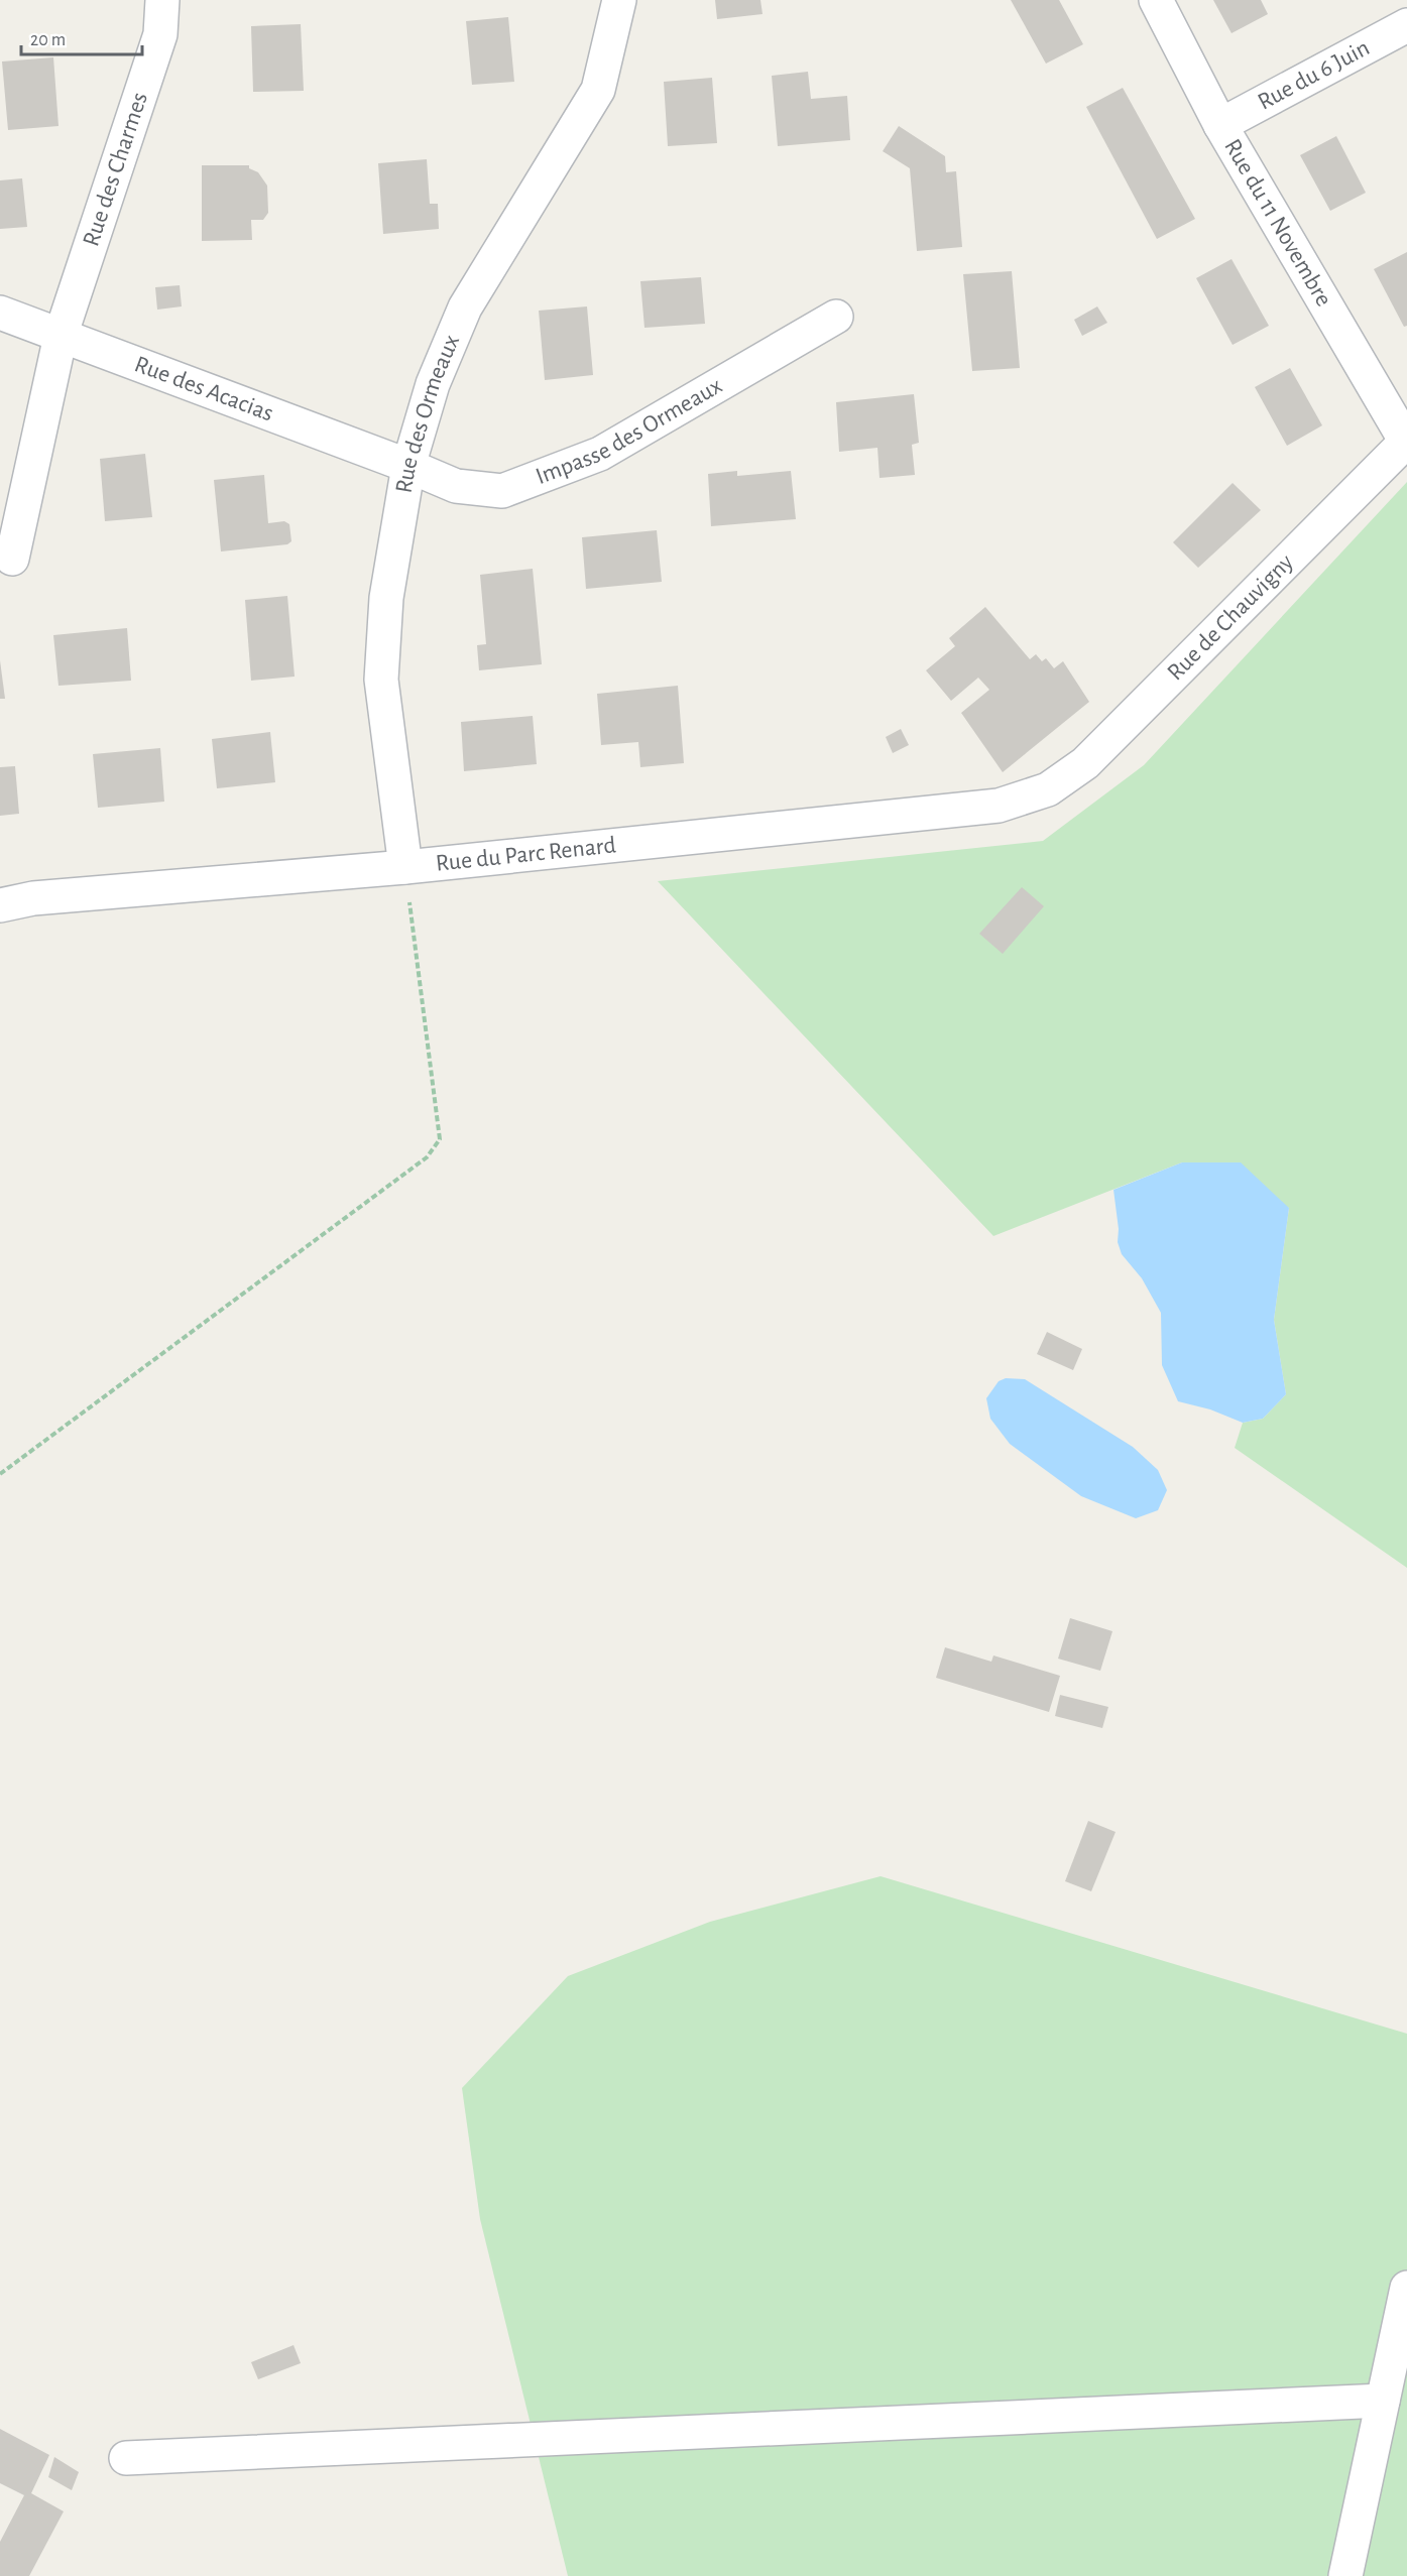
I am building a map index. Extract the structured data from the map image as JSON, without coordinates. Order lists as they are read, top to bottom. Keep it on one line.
{"streets":{"street":["Rue du 6 Juin","Rue des Charmes","Rue du 11 Novembre","Rue des Acacias","Rue des Ormeaux","Impasse des Ormeaux","Rue de Chauvigny","Rue du Parc Renard"]},"crossings":[["Rue du 6 Juin","Rue du 11 Novembre"],["Rue des Charmes","Rue des Acacias"],["Rue du 11 Novembre","Rue de Chauvigny"],["Rue des Acacias","Rue des Ormeaux"],["Rue des Acacias","Impasse des Ormeaux"],["Rue des Ormeaux","Impasse des Ormeaux"],["Rue des Ormeaux","Rue du Parc Renard"],["Rue de Chauvigny","Rue du Parc Renard"]],"scale_bar":"20 m"}
